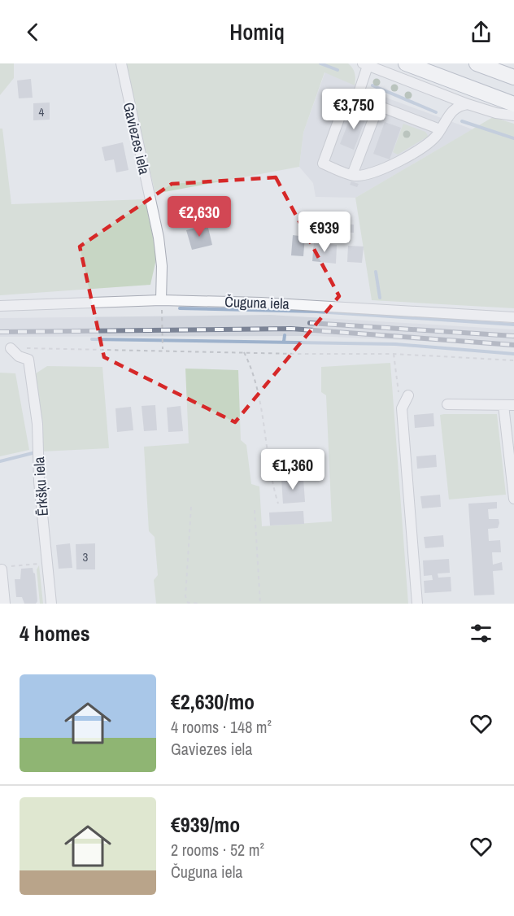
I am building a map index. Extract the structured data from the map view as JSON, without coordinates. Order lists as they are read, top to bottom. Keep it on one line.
{"streets":{"street":["Gaviezes iela","Čuguna iela","Ērkšķu iela"]},"crossings":[["Gaviezes iela","Čuguna iela"]],"house_numbers":["4","3"],"page":{"header":"Homiq","price":["€3,750","€2,630","€939","€1,360"],"heading":"4 homes","list":[{"name":"€2,630/mo","note":"4 rooms · 148 m² · Gaviezes iela"},{"name":"€939/mo","note":"2 rooms · 52 m² · Čuguna iela"}]}}
